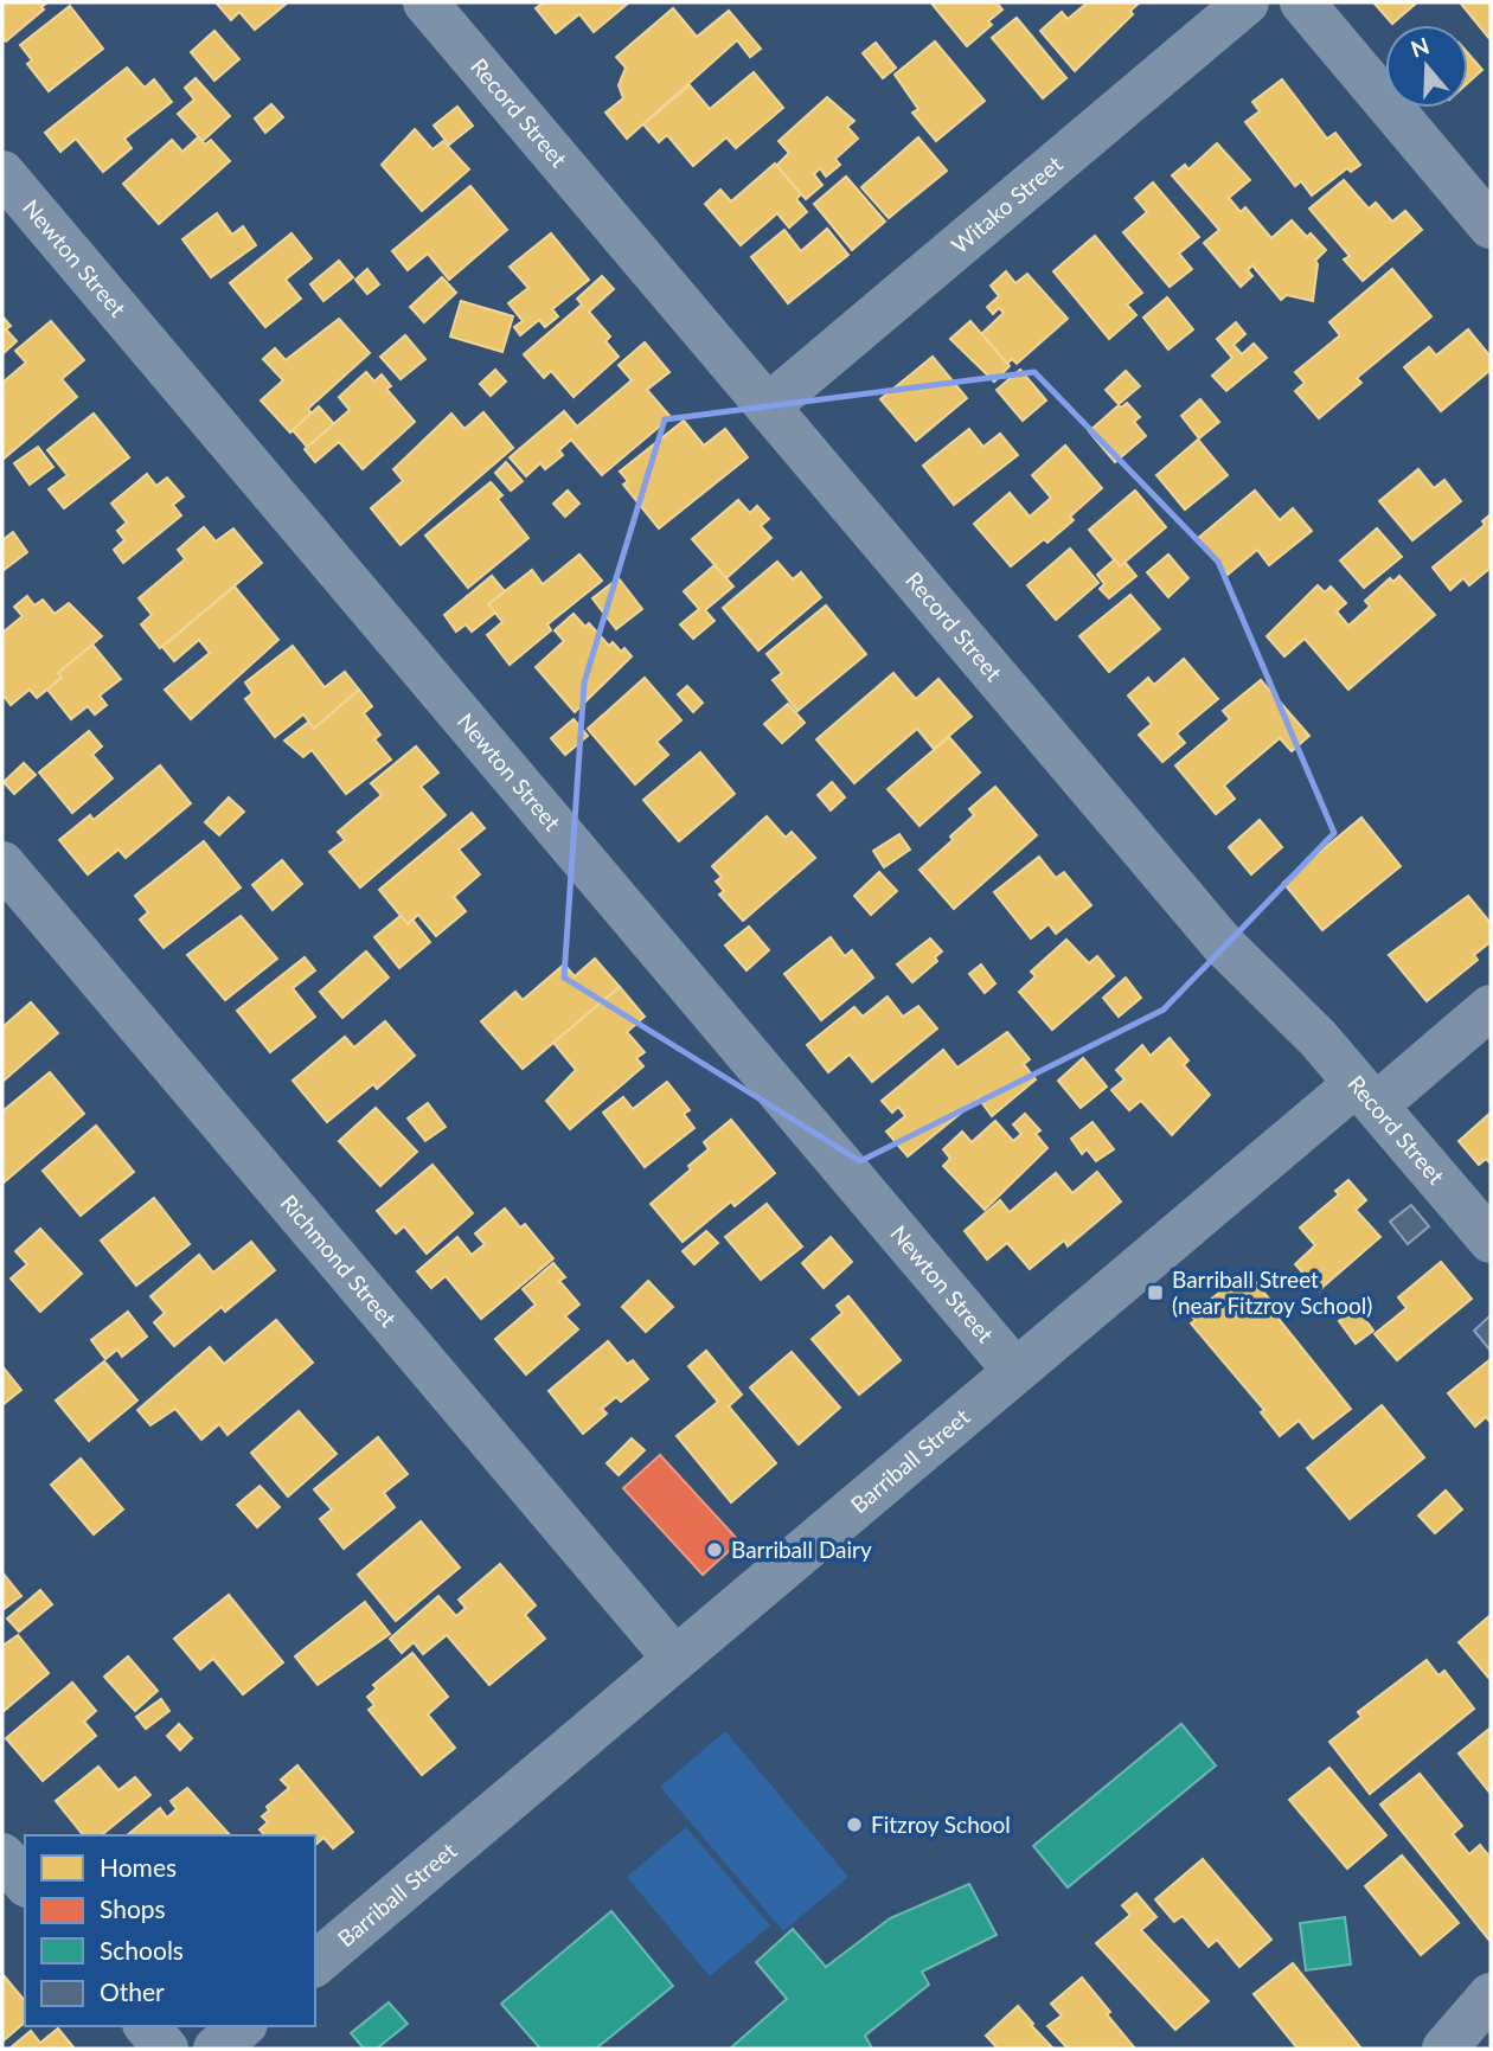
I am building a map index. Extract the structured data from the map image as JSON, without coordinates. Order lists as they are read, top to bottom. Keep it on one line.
{"streets":{"street":["Record Street","Witako Street","Newton Street","Richmond Street","Barriball Street"]},"crossings":[["Record Street","Witako Street"],["Record Street","Barriball Street"],["Newton Street","Barriball Street"],["Richmond Street","Barriball Street"]],"places":{"transit":["Barriball Street (near Fitzroy School)"],"other":["Barriball Dairy","Fitzroy School"]},"legend":["Homes","Shops","Schools","Other"],"north":"top"}
